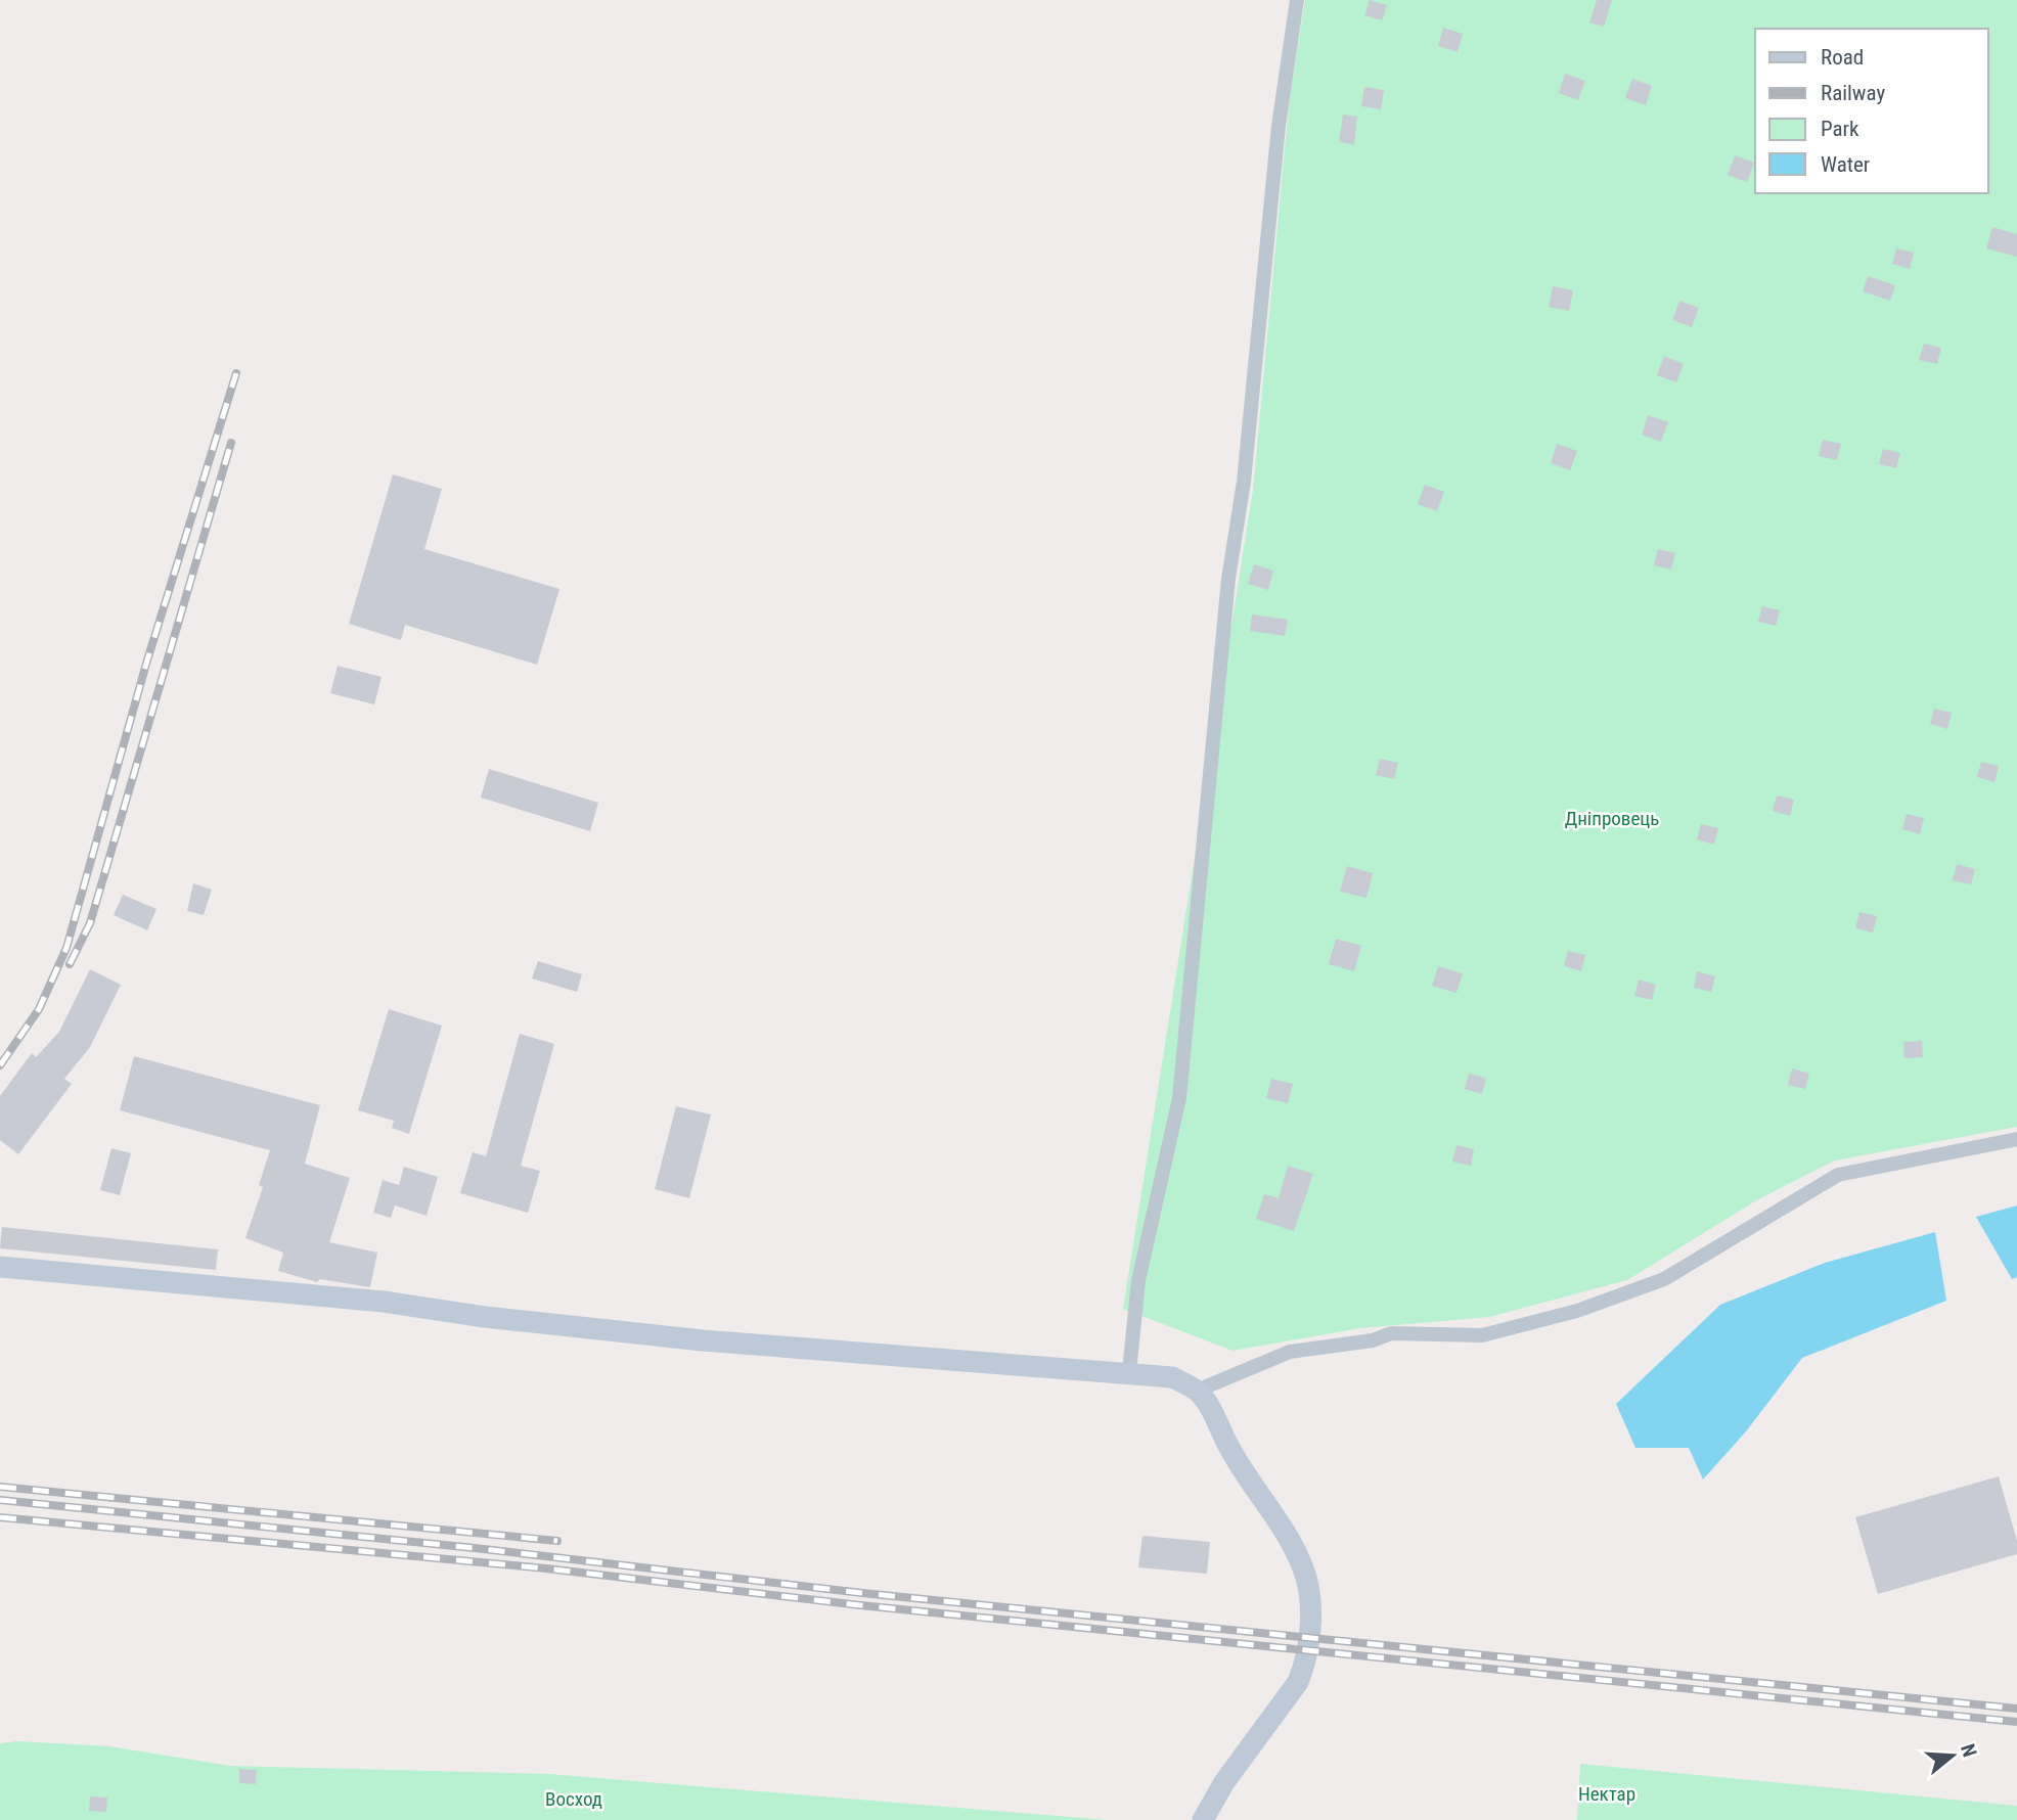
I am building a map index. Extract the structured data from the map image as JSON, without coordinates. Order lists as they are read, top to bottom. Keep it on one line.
{"parks":["Дніпровець","Нектар","Восход"],"legend":["Road","Railway","Park","Water"],"north":"right"}
